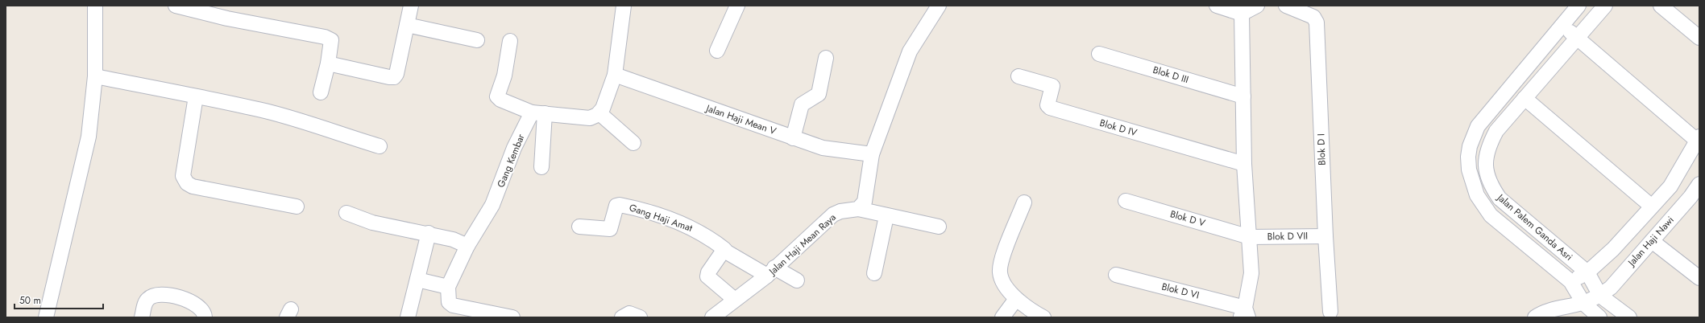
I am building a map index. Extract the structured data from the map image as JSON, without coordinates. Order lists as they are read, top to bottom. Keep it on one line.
{"streets":{"street":["Blok D III","Jalan Haji Mean V","Blok D IV","Blok D I","Gang Kembar","Gang Haji Amat","Blok D V","Jalan Palem Ganda Asri","Blok D VII","Jalan Haji Nawi","Jalan Haji Mean Raya","Blok D VI"]},"crossings":[["Blok D I","Blok D VII"],["Blok D V","Blok D VII"],["Jalan Palem Ganda Asri","Jalan Haji Nawi"]],"scale_bar":"50 m"}
